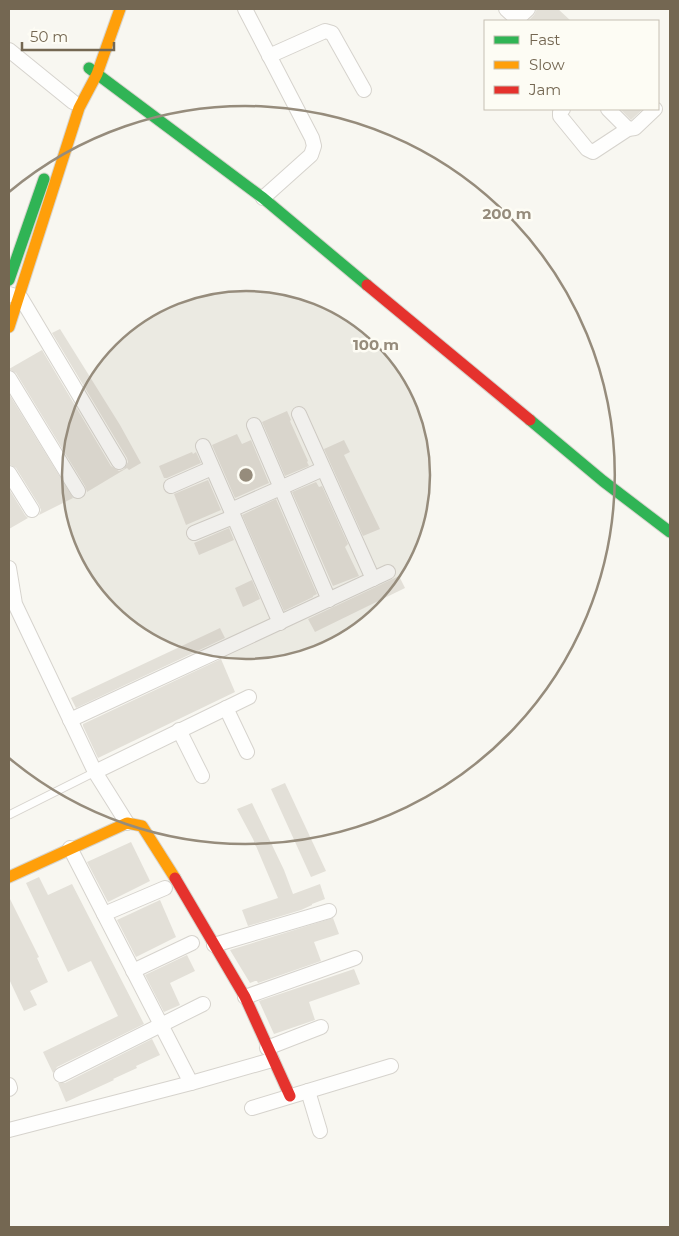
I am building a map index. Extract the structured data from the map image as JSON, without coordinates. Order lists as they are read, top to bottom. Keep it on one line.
{"legend":["Fast","Slow","Jam"],"scale_bar":"50 m","rings":["200 m","100 m"]}
